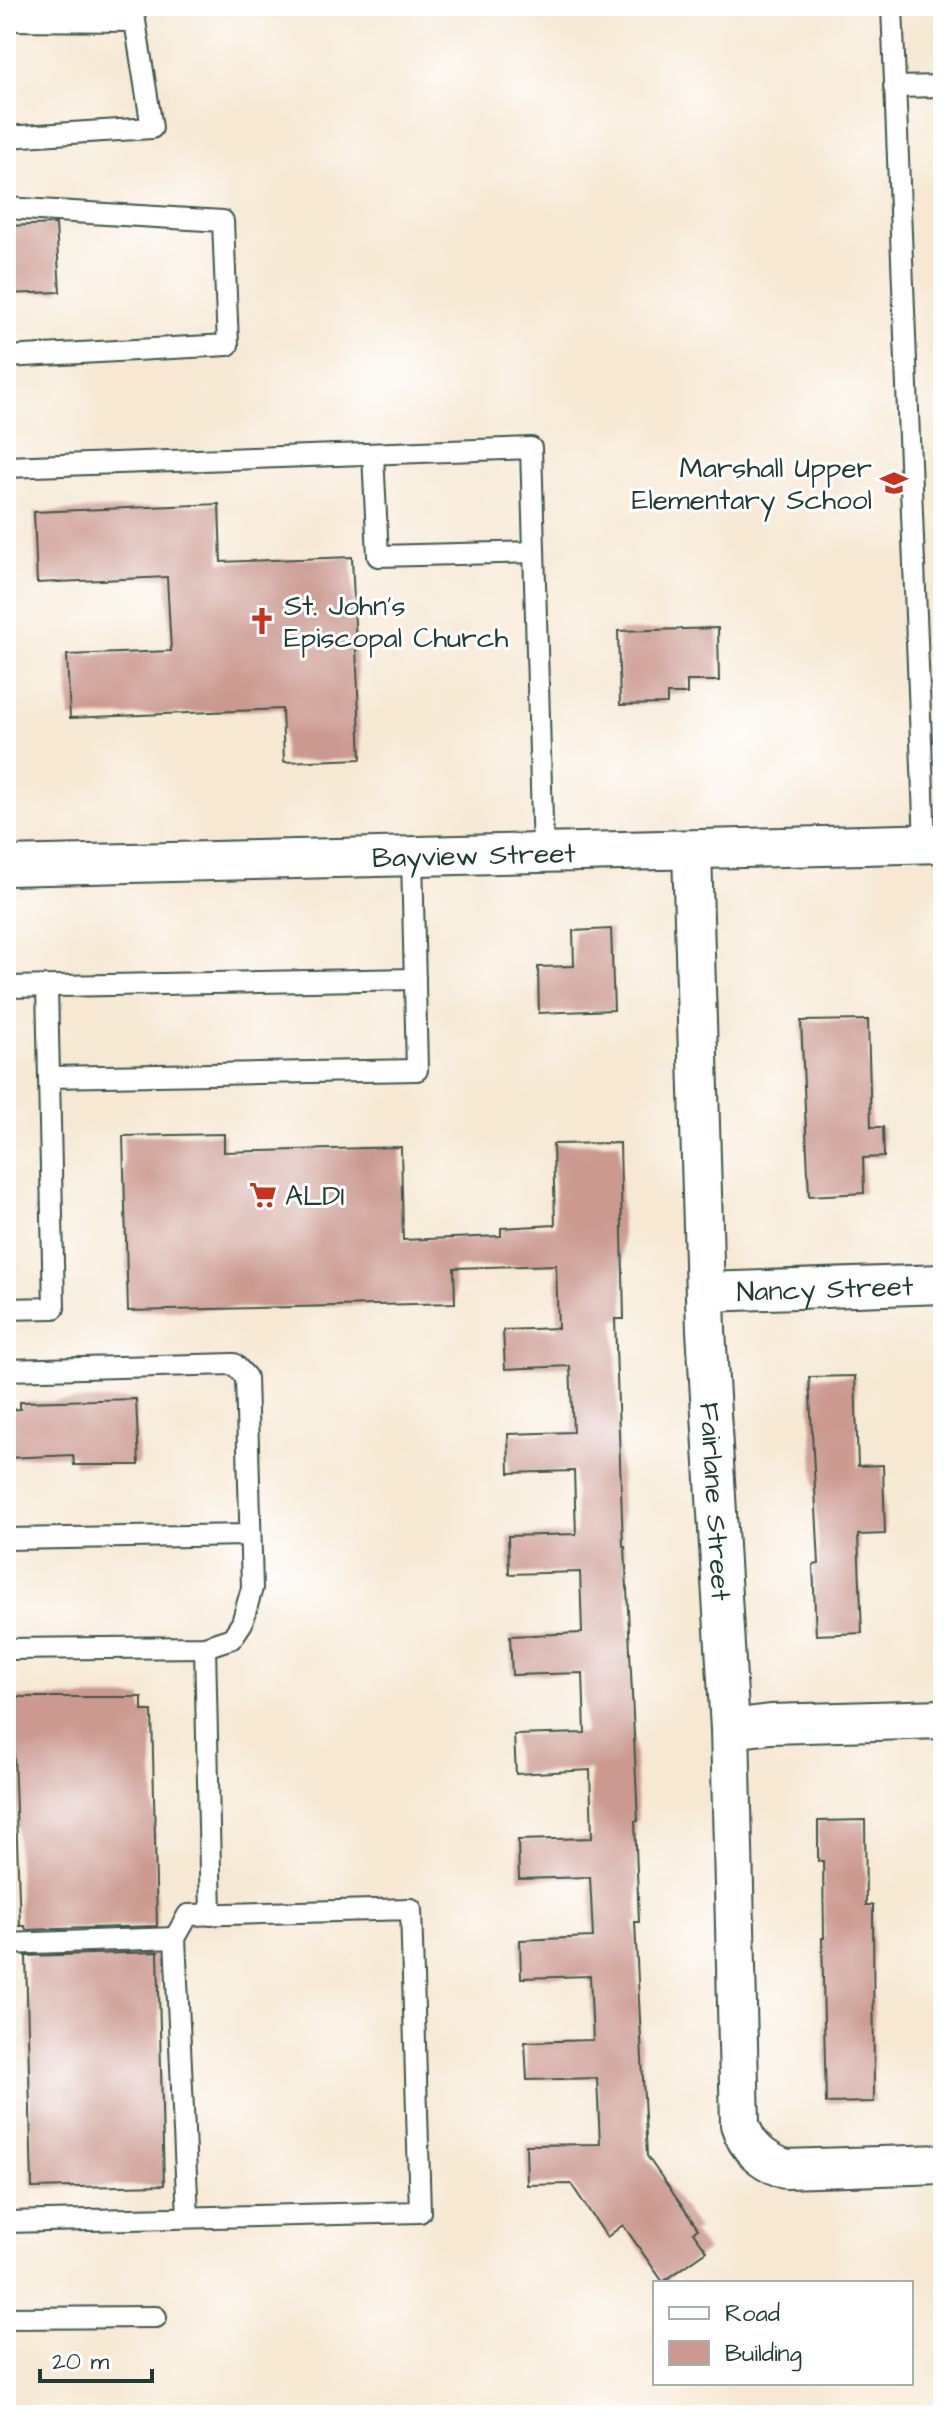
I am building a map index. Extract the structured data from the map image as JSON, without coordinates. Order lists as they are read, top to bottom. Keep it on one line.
{"streets":{"street":["Bayview Street","Nancy Street","Fairlane Street"]},"crossings":[["Bayview Street","Fairlane Street"],["Nancy Street","Fairlane Street"]],"places":{"school or university":["Marshall Upper Elementary School"],"church":["St. John's Episcopal Church"],"supermarket":["ALDI"]},"legend":["Road","Building"],"scale_bar":"20 m"}
